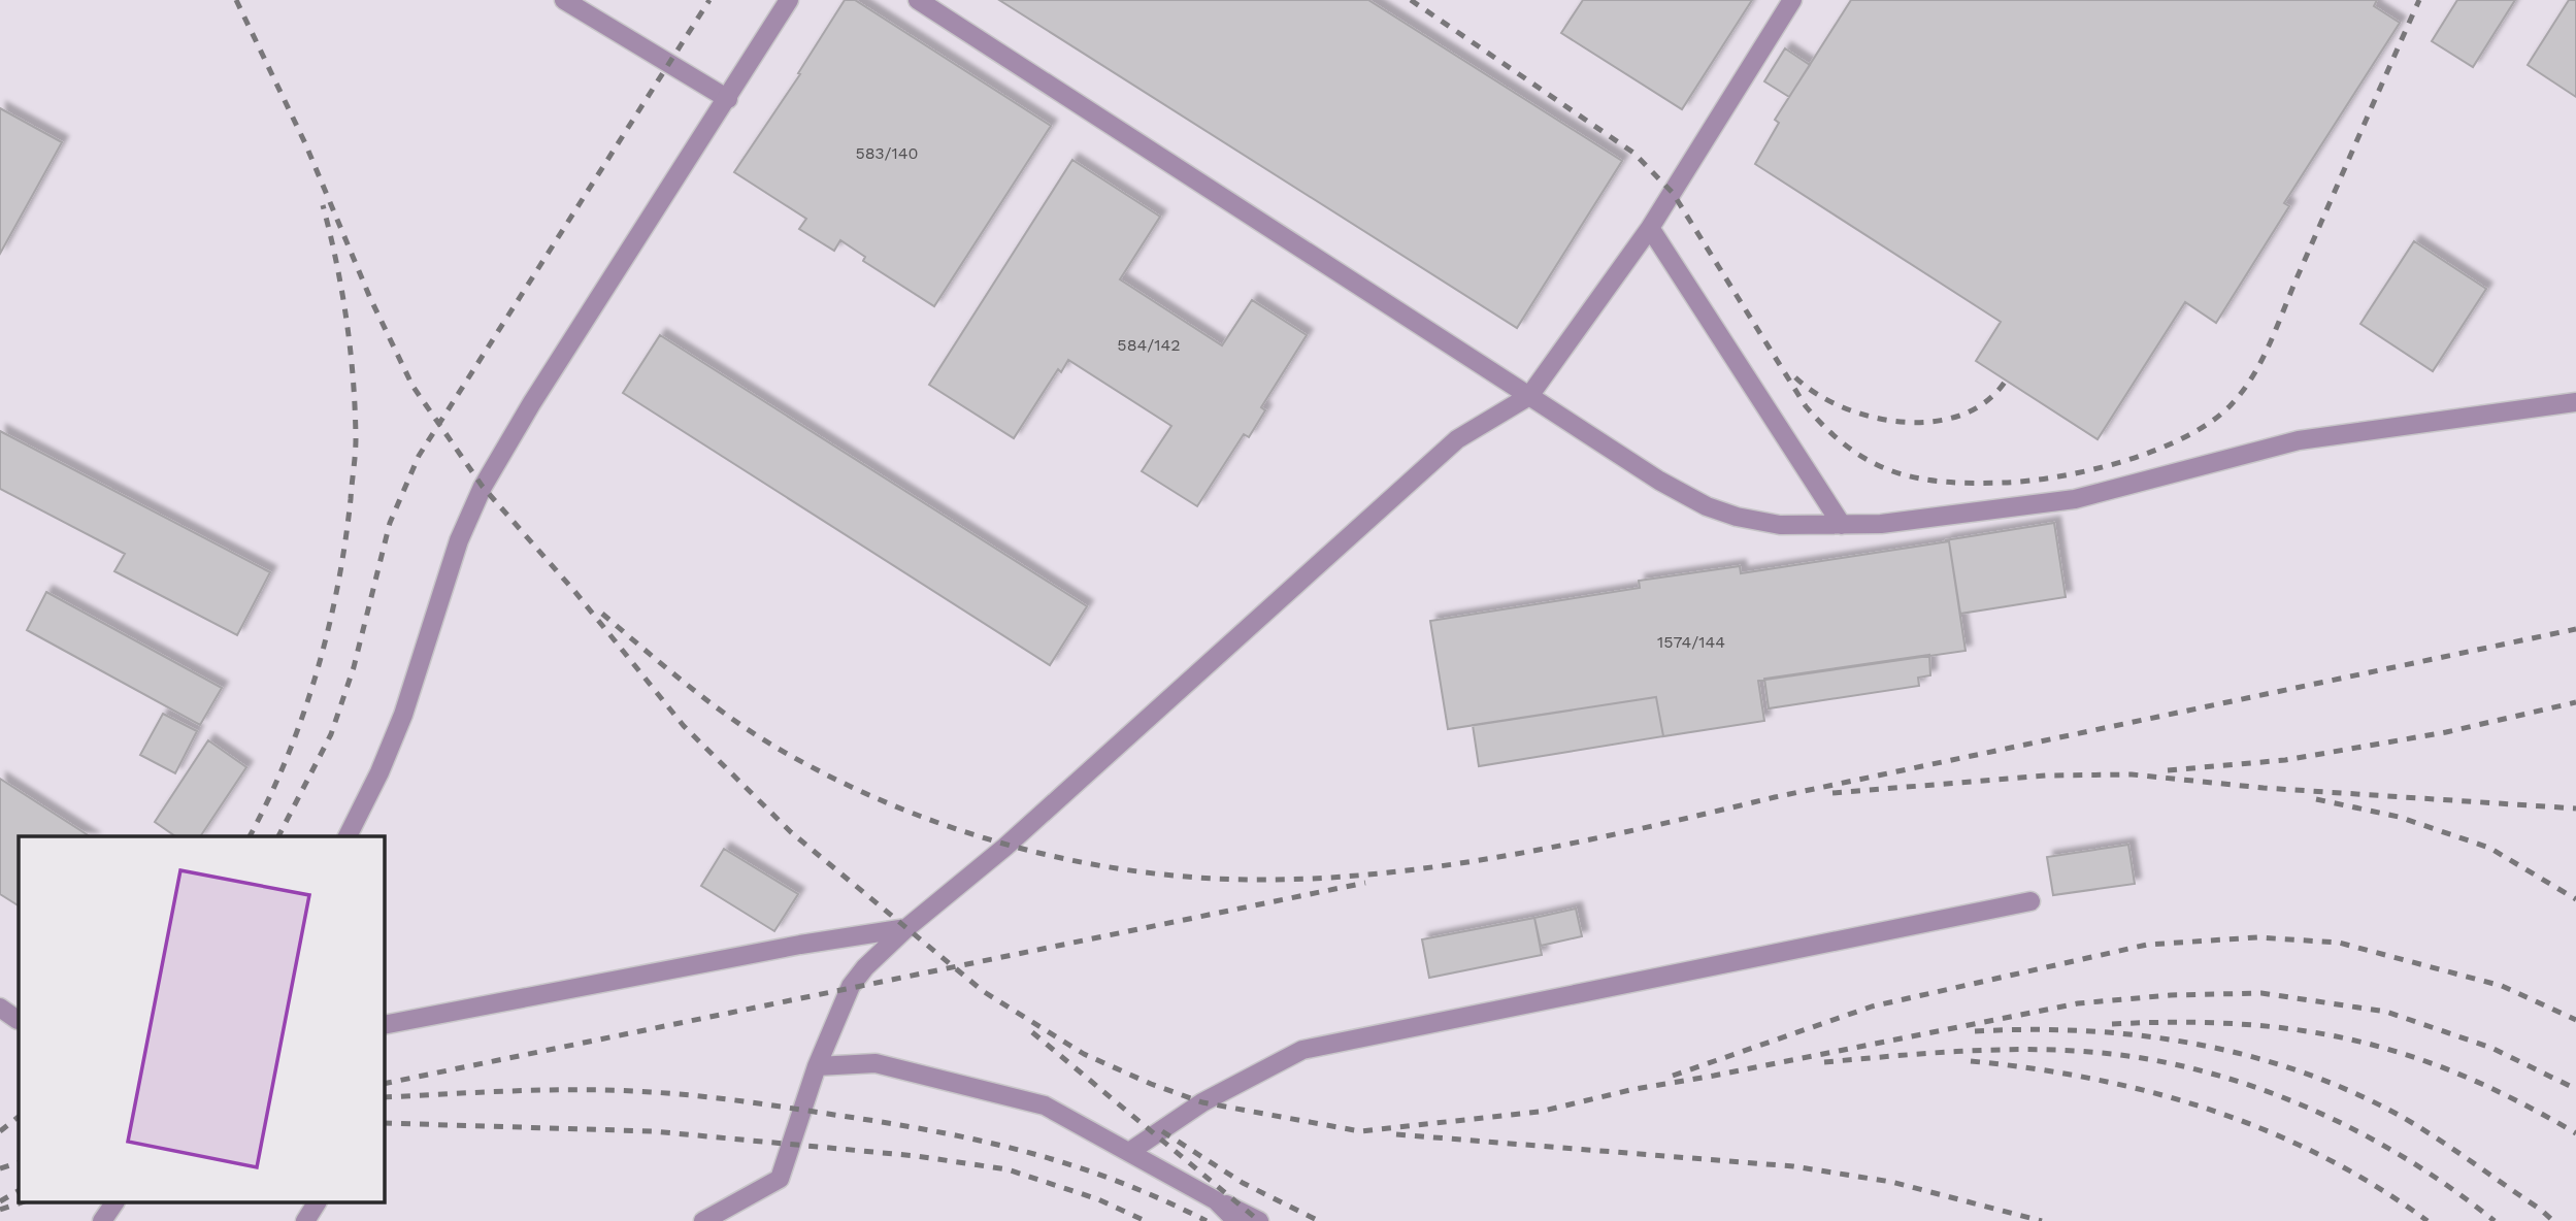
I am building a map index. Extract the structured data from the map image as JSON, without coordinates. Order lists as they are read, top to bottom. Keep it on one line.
{"house_numbers":["583/140","584/142","1574/144"]}
